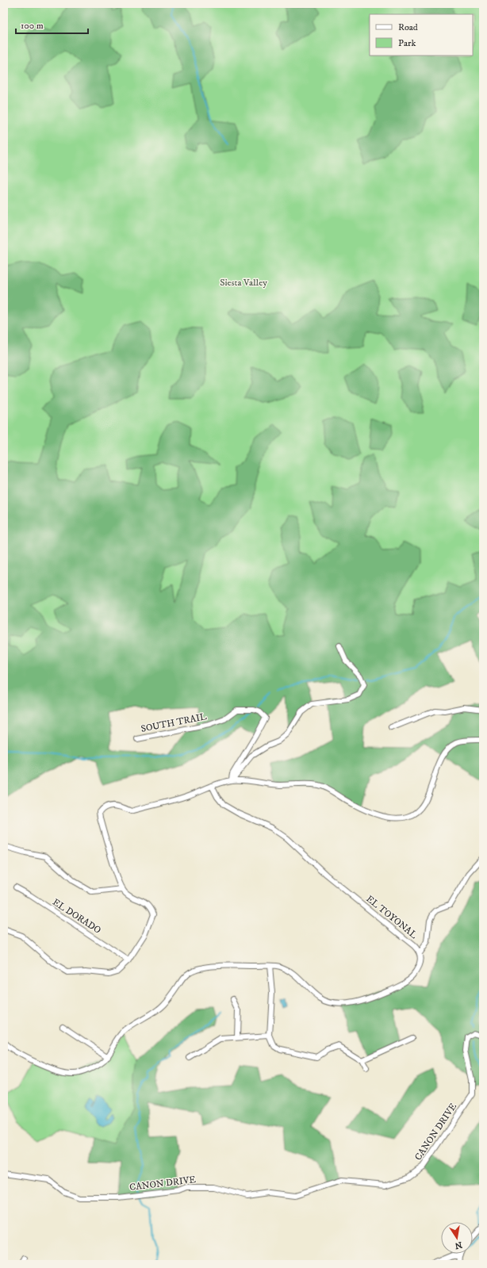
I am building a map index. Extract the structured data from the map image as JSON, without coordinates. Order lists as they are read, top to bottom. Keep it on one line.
{"streets":{"street":["SOUTH TRAIL","EL DORADO","EL TOYONAL","CANON DRIVE"]},"parks":["Siesta Valley"],"legend":["Road","Park"],"scale_bar":"100 m","north":"bottom"}
